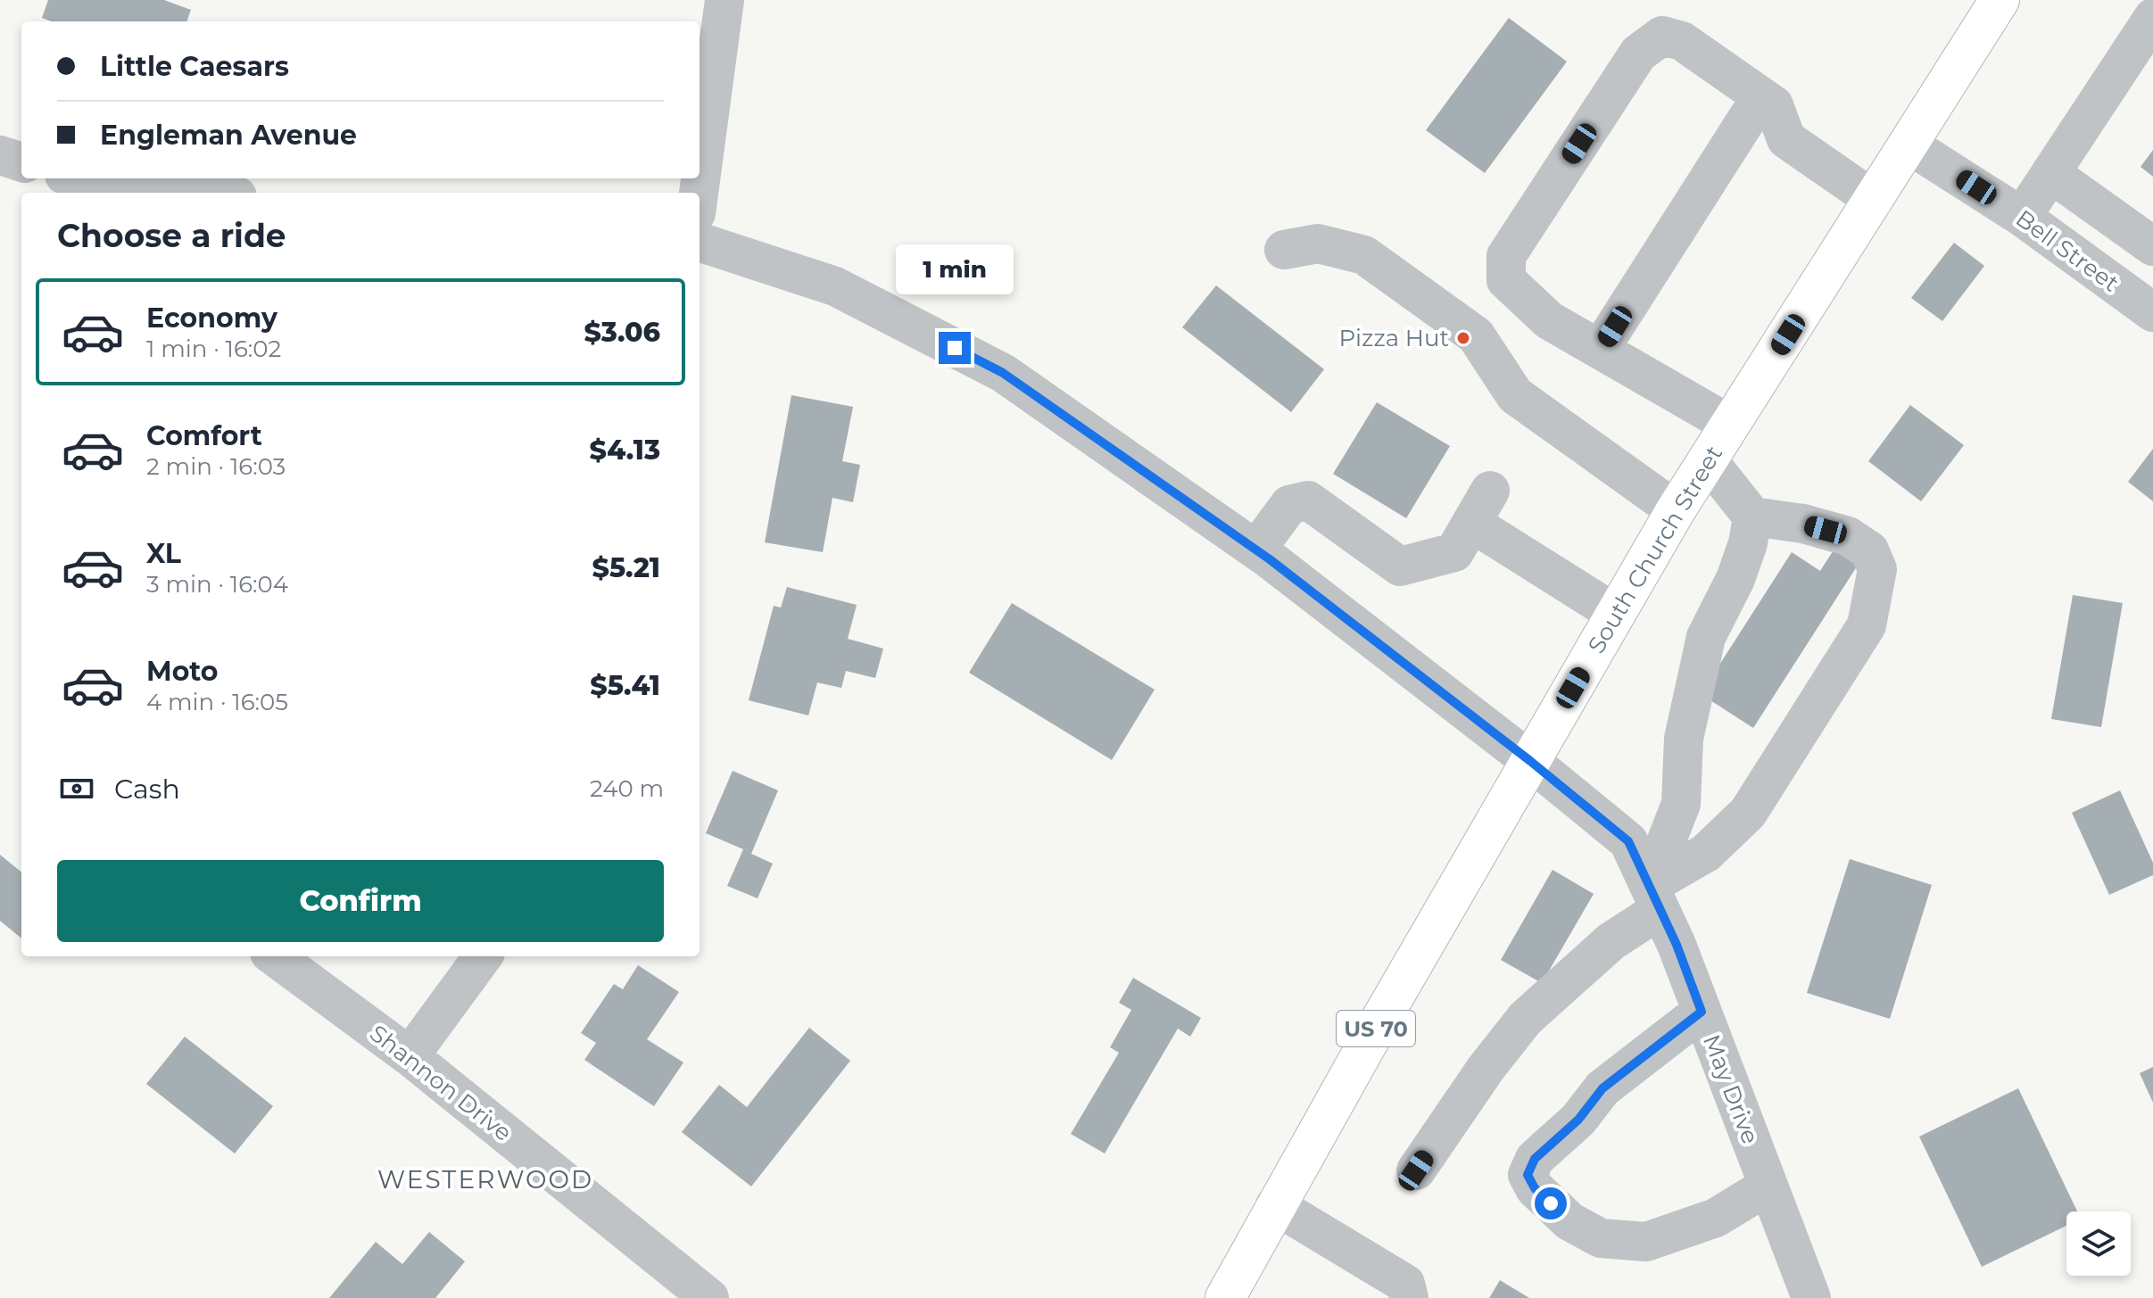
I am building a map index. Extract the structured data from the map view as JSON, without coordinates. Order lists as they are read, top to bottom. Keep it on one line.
{"streets":{"main road":["South Church Street","US 70"],"street":["Bell Street","Shannon Drive","May Drive"]},"crossings":[["Bell Street","South Church Street"],["South Church Street","May Drive"]],"districts":["WESTERWOOD"],"places":["Pizza Hut"],"page":{"banner":["Little Caesars","Engleman Avenue"],"heading":"Choose a ride","bubble":"1 min","list":[{"name":"Economy","note":"1 min · 16:02","value":"$3.06"},{"name":"Comfort","note":"2 min · 16:03","value":"$4.13"},{"name":"XL","note":"3 min · 16:04","value":"$5.21"},{"name":"Moto","note":"4 min · 16:05","value":"$5.41"}],"pay":["Cash","240 m"],"buttons":"Confirm"}}
